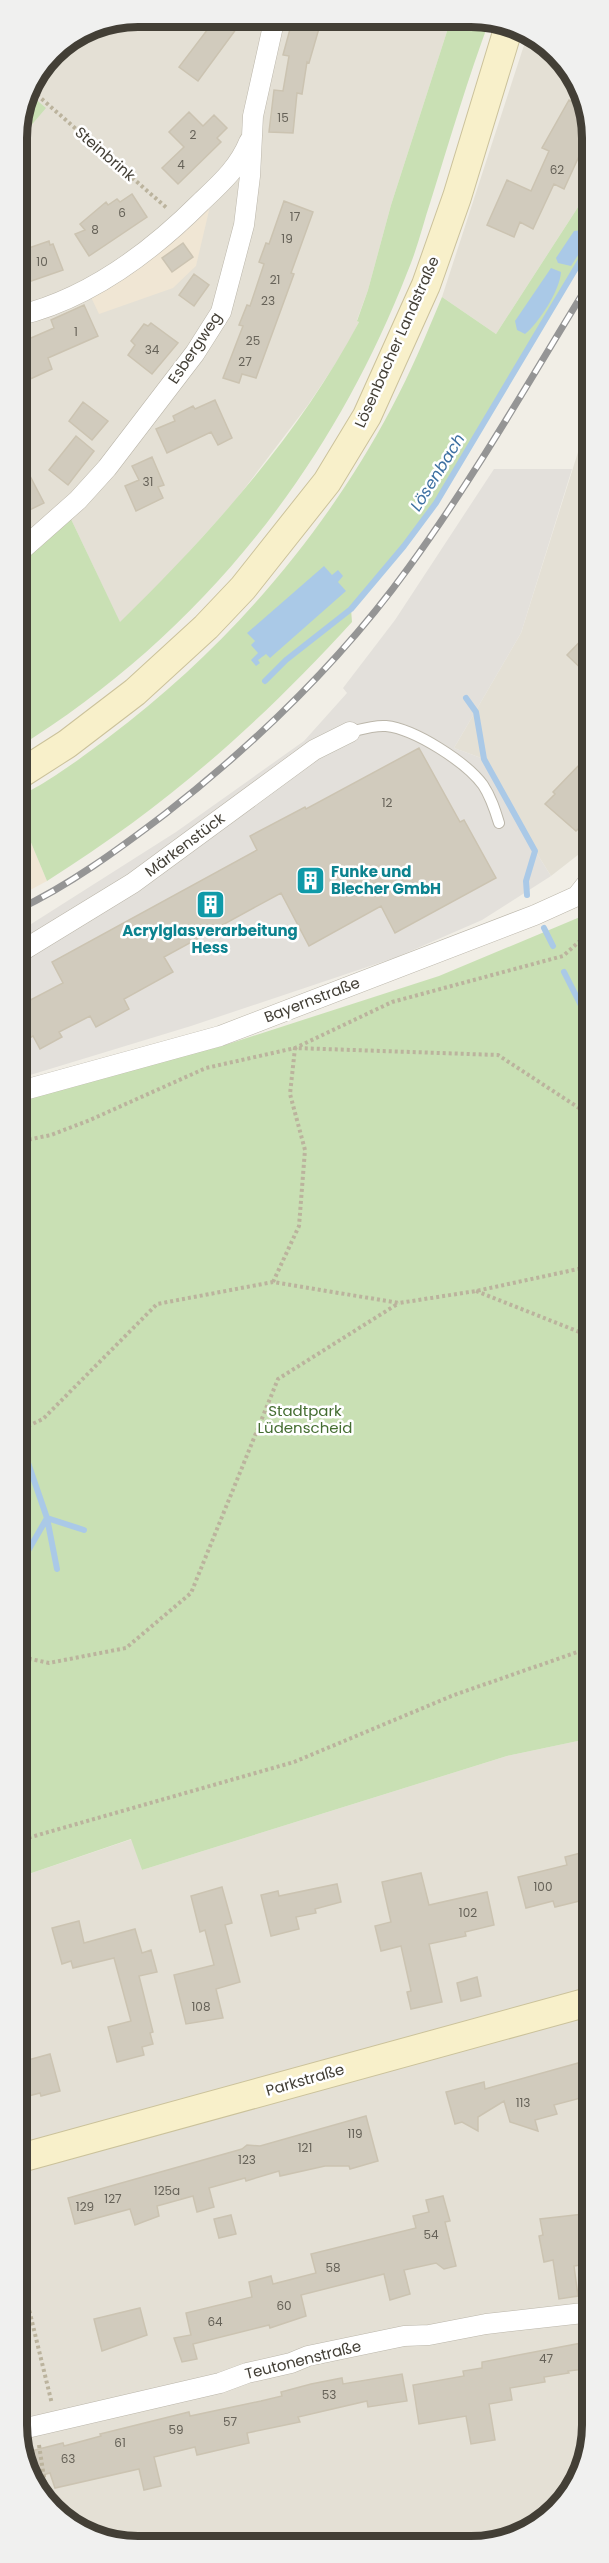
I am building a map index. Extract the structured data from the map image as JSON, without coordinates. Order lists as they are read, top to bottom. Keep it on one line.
{"streets":{"main road":["Lösenbacher Landstraße","Parkstraße"],"street":["Esbergweg","Märkenstück","Bayernstraße","Teutonenstraße"],"path":["Steinbrink"]},"water":["Lösenbach"],"parks":["Stadtpark Lüdenscheid"],"places":{"building":["Funke und Blecher GmbH","Acrylglasverarbeitung Hess"]},"house_numbers":["15","2","4","62","6","17","8","19","10","21","23","1","25","34","27","31","12","100","102","108","113","119","121","123","125a","127","129","54","58","60","64","47","53","57","59","61","63"]}
